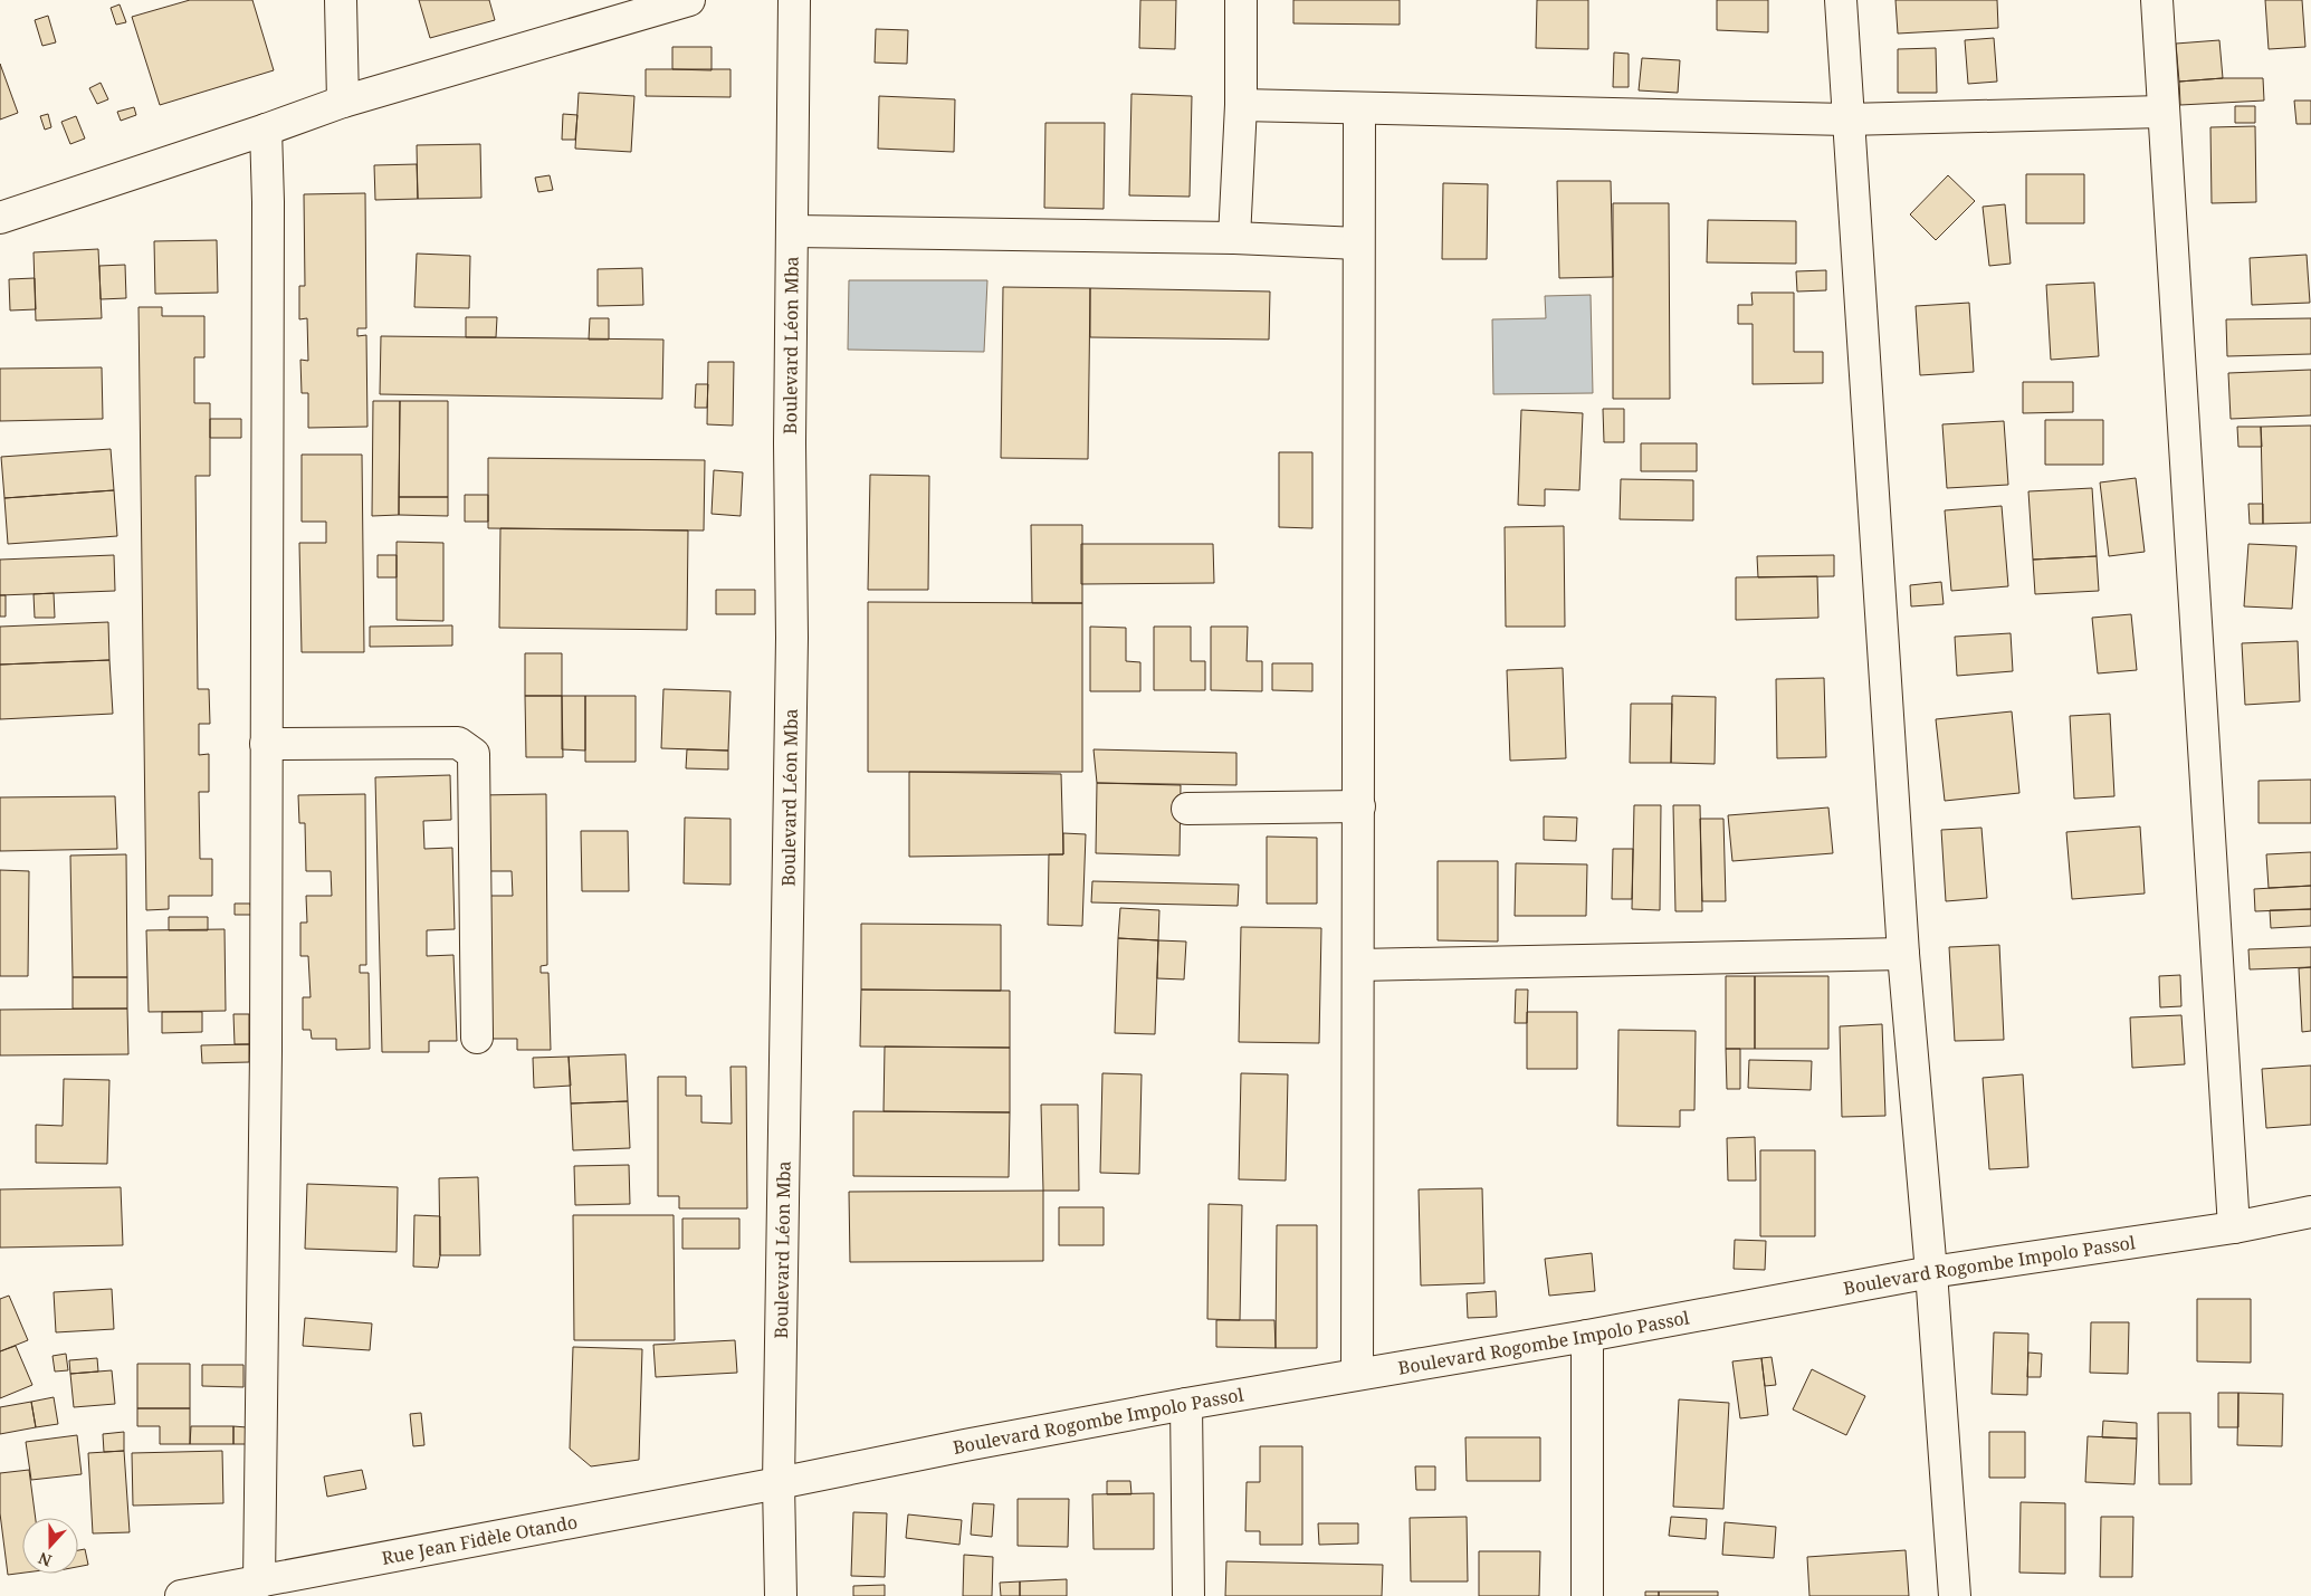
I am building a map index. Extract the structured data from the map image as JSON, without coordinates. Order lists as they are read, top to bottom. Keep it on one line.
{"streets":{"street":["Boulevard Léon Mba","Boulevard Rogombe Impolo Passol","Rue Jean Fidèle Otando"]},"crossings":[["Boulevard Léon Mba","Boulevard Rogombe Impolo Passol"],["Boulevard Léon Mba","Rue Jean Fidèle Otando"],["Boulevard Rogombe Impolo Passol","Rue Jean Fidèle Otando"]],"north":"bottom"}
